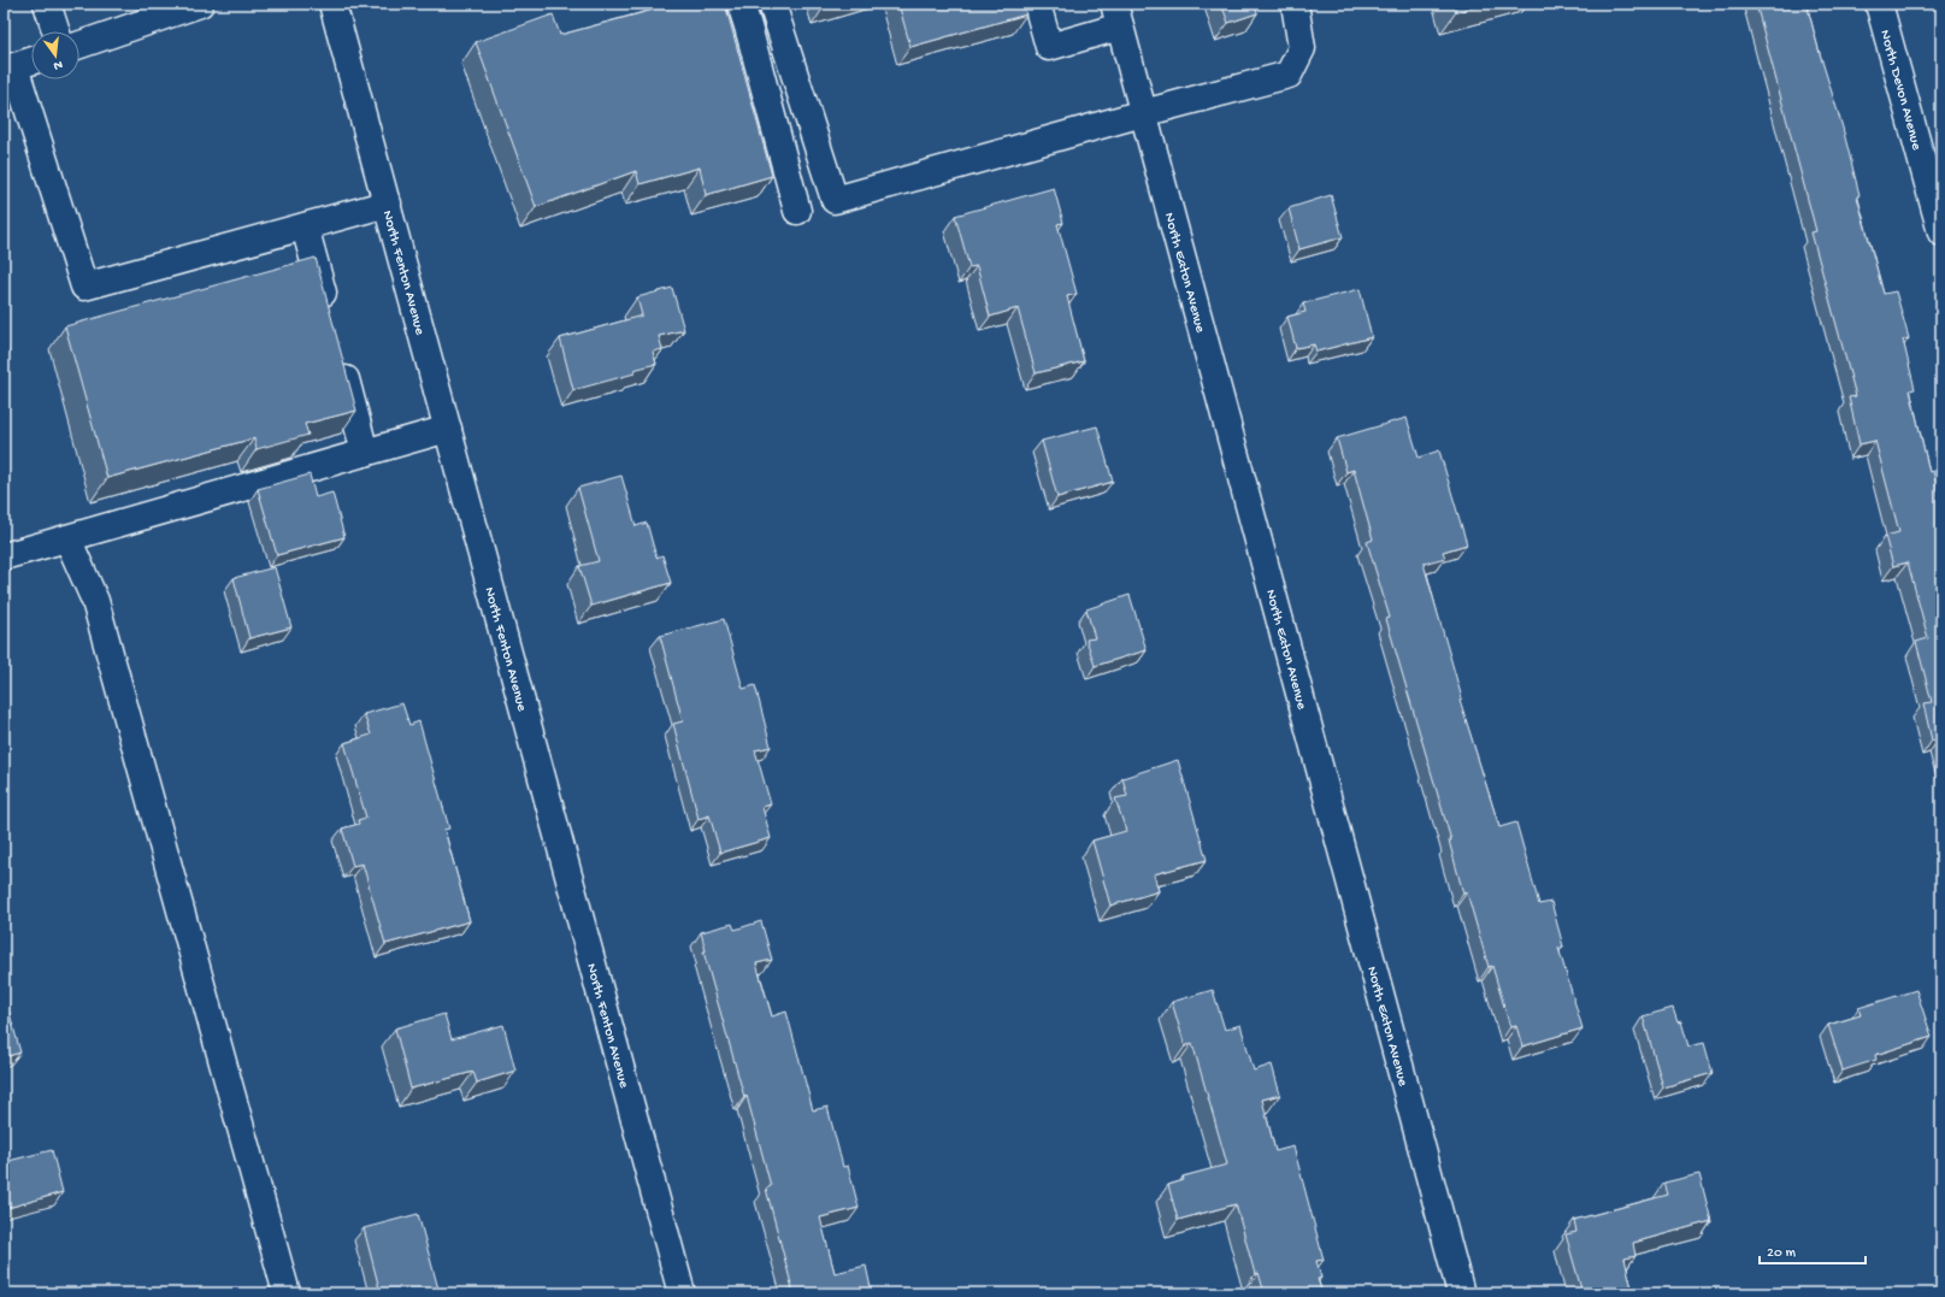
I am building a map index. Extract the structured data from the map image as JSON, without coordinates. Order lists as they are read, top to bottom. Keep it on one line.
{"streets":{"street":["North Devon Avenue","North Fenton Avenue","North Eaton Avenue"]},"scale_bar":"20 m","north":"bottom"}
